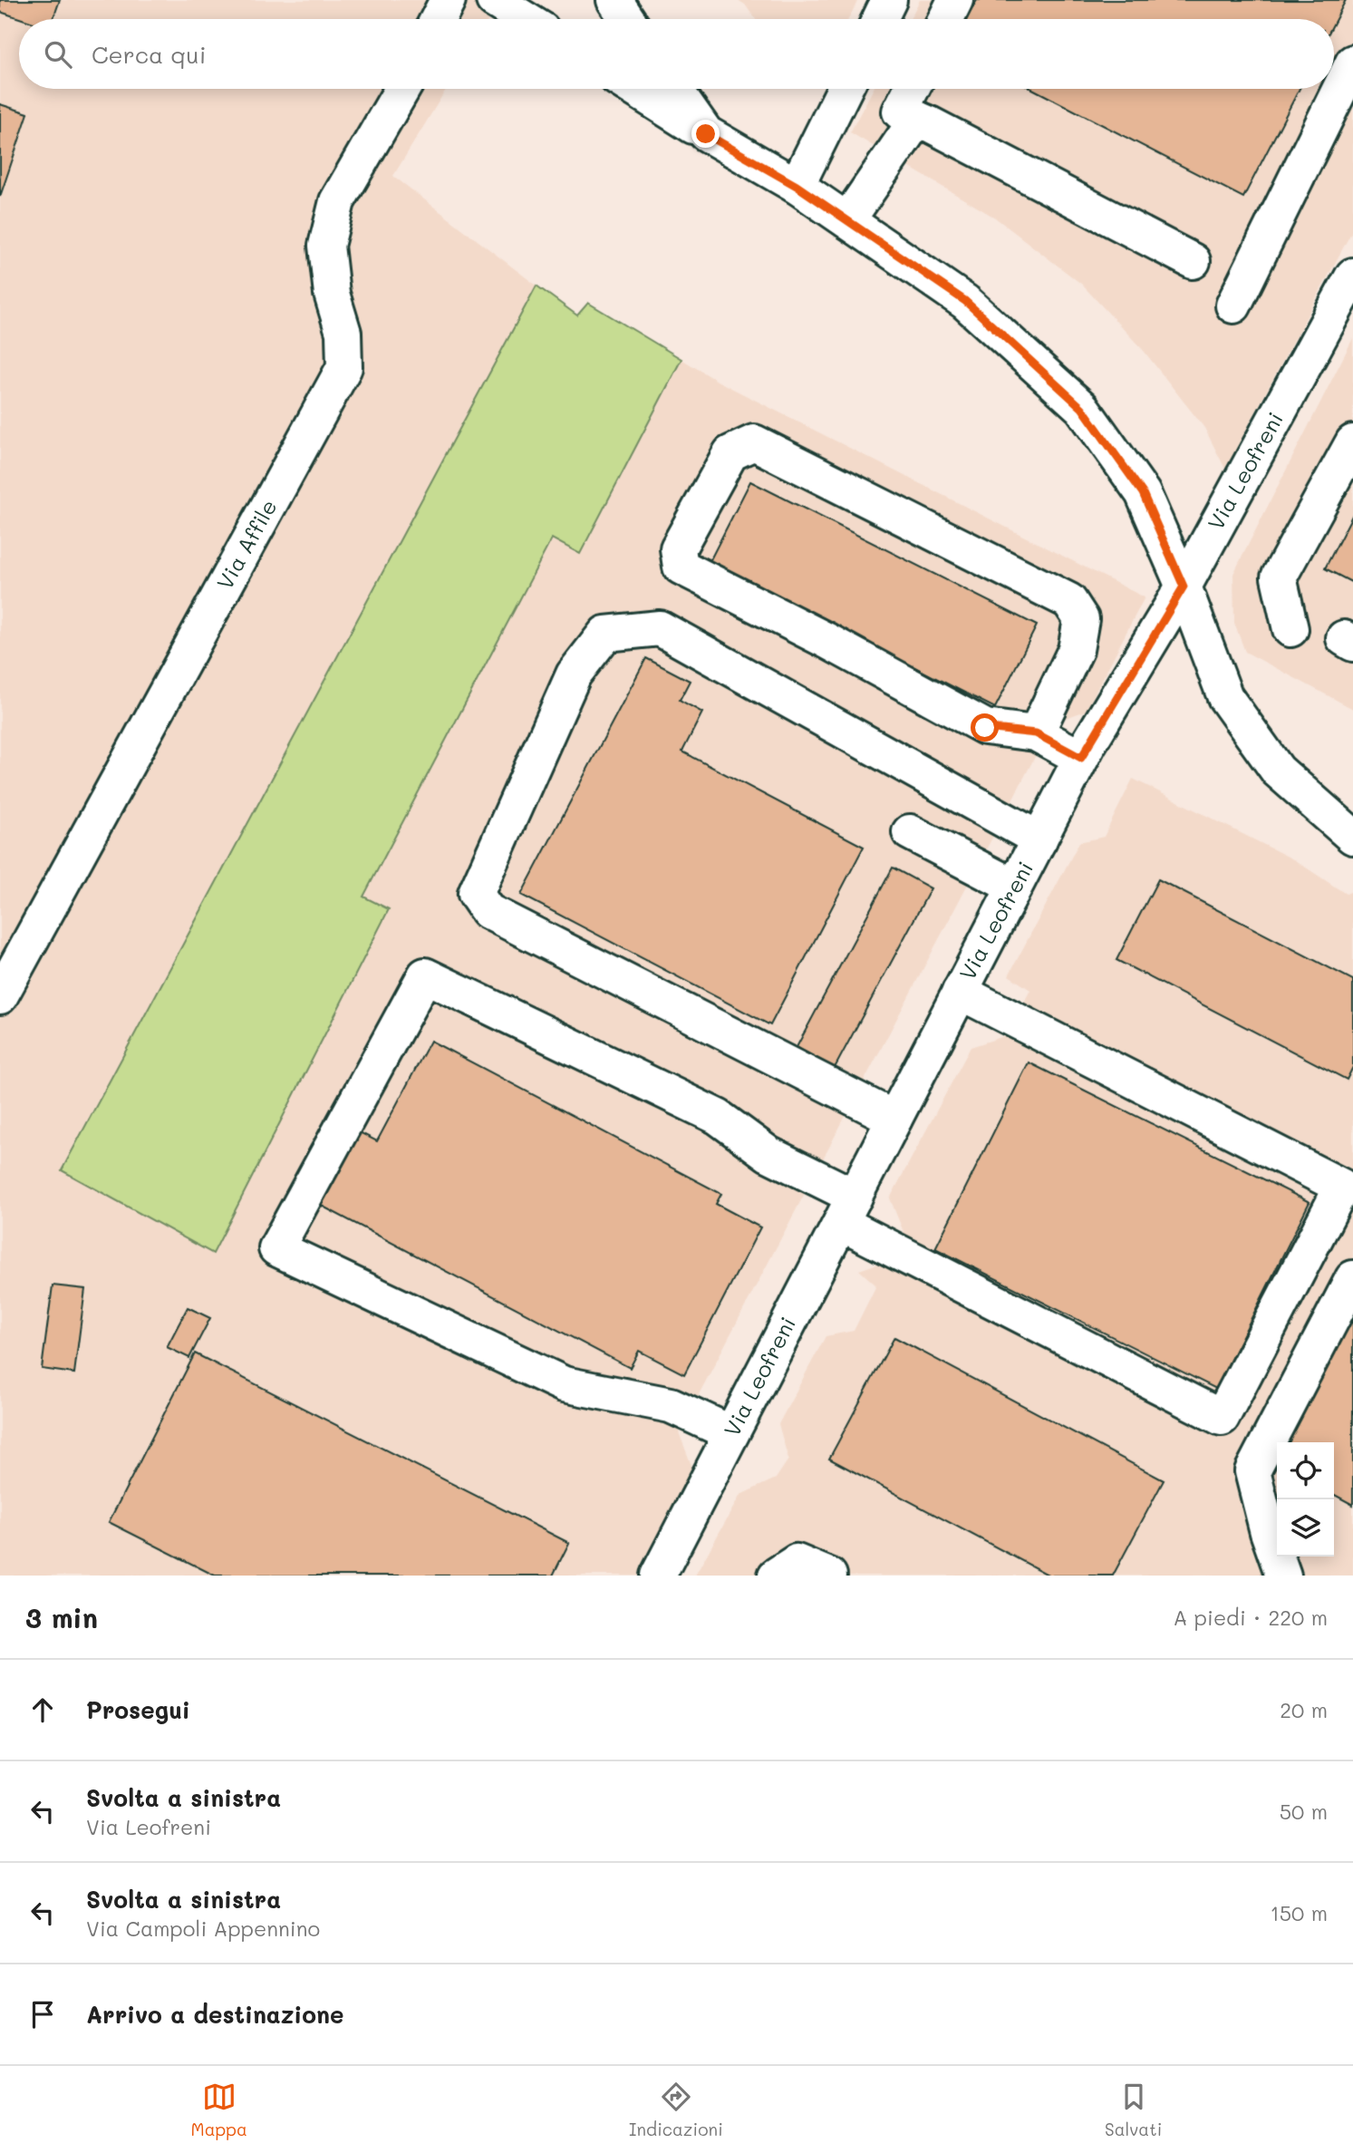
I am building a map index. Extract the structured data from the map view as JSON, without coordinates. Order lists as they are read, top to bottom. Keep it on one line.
{"streets":{"street":["Via Leofreni","Via Affile"]},"page":{"search":"Cerca qui","heading":["3 min","A piedi · 220 m"],"list":[["Prosegui","20 m"],["Svolta a sinistra","Via Leofreni","50 m"],["Svolta a sinistra","Via Campoli Appennino","150 m"],"Arrivo a destinazione"],"nav":["Mappa","Indicazioni","Salvati"]}}
